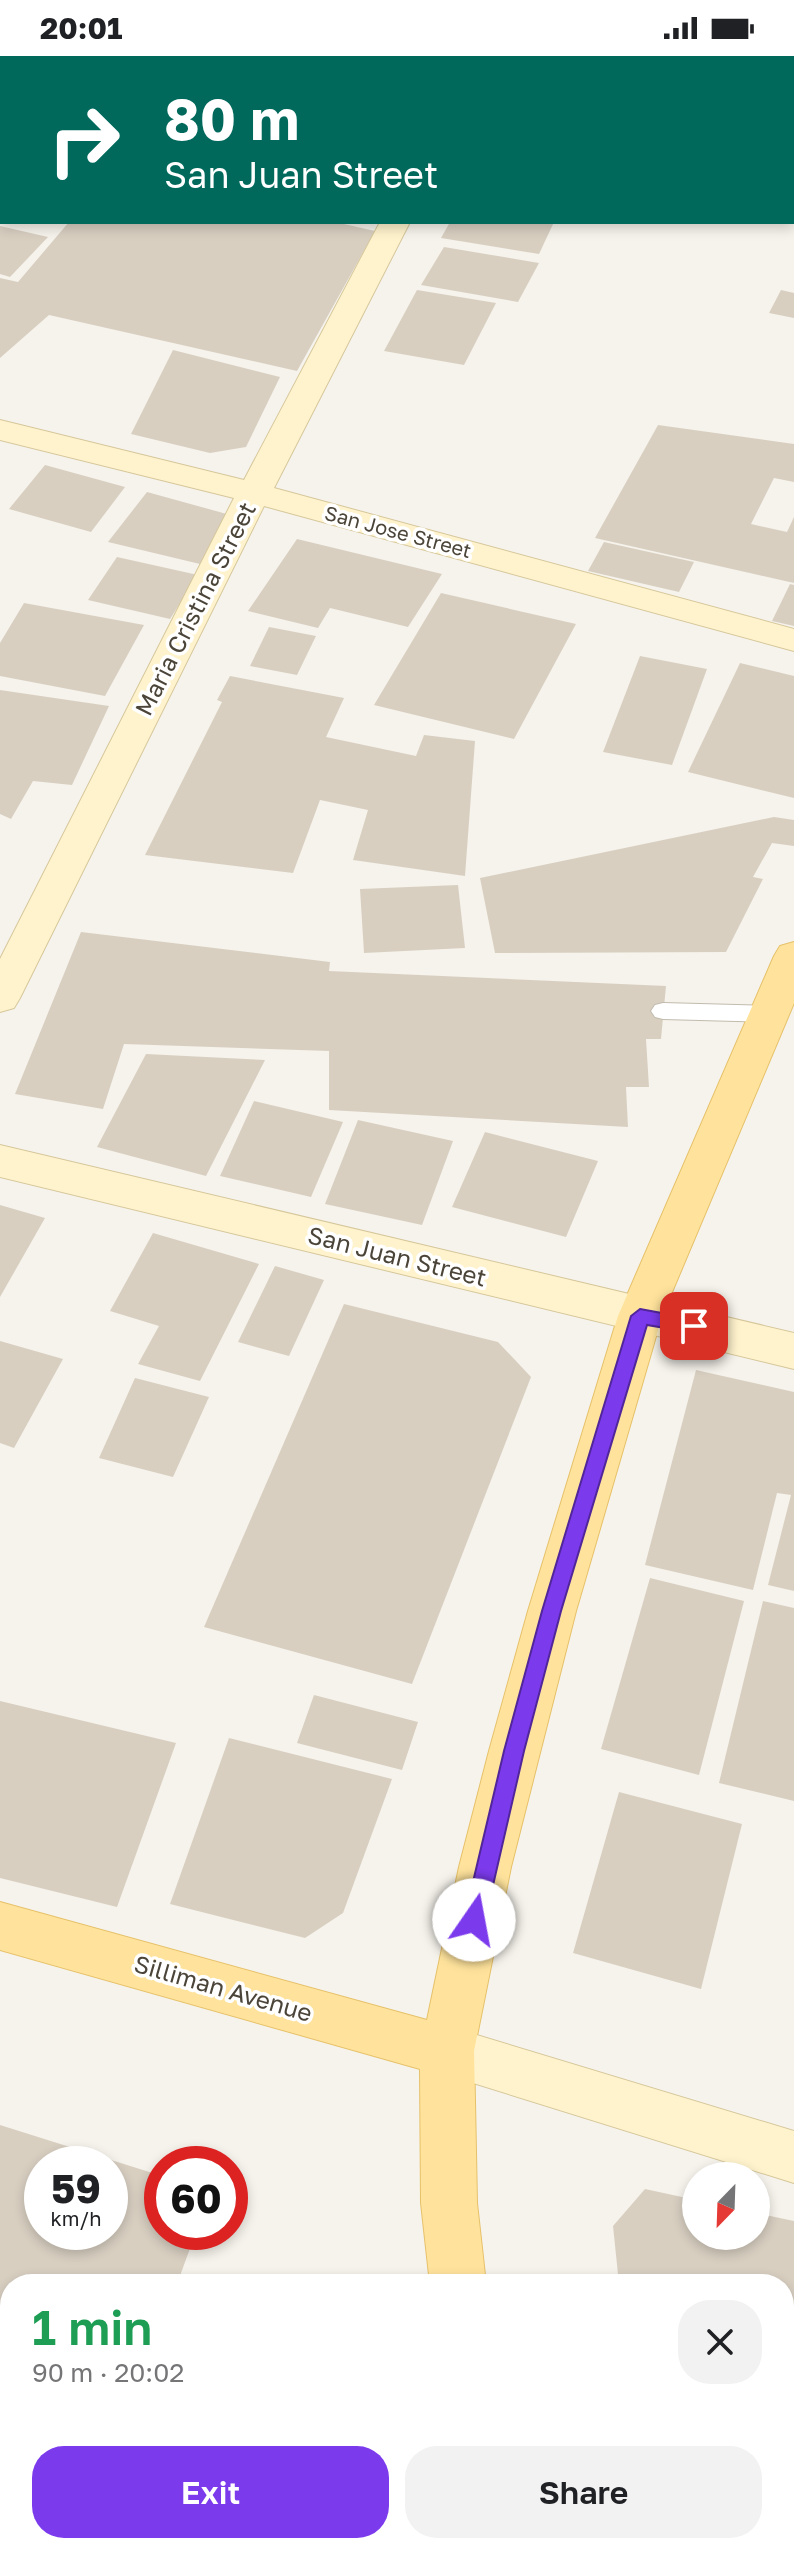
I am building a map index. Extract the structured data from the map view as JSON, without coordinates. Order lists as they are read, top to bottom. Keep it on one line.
{"streets":{"main road":["Silliman Avenue"],"street":["San Jose Street","Maria Cristina Street","San Juan Street"]},"crossings":[["San Jose Street","Maria Cristina Street"]],"north":"bottom left","page":{"status":"20:01","turn":["80 m","San Juan Street"],"speed":"59 km/h","limit":"60","heading":["1 min","90 m · 20:02"],"buttons":["Exit","Share"]}}
